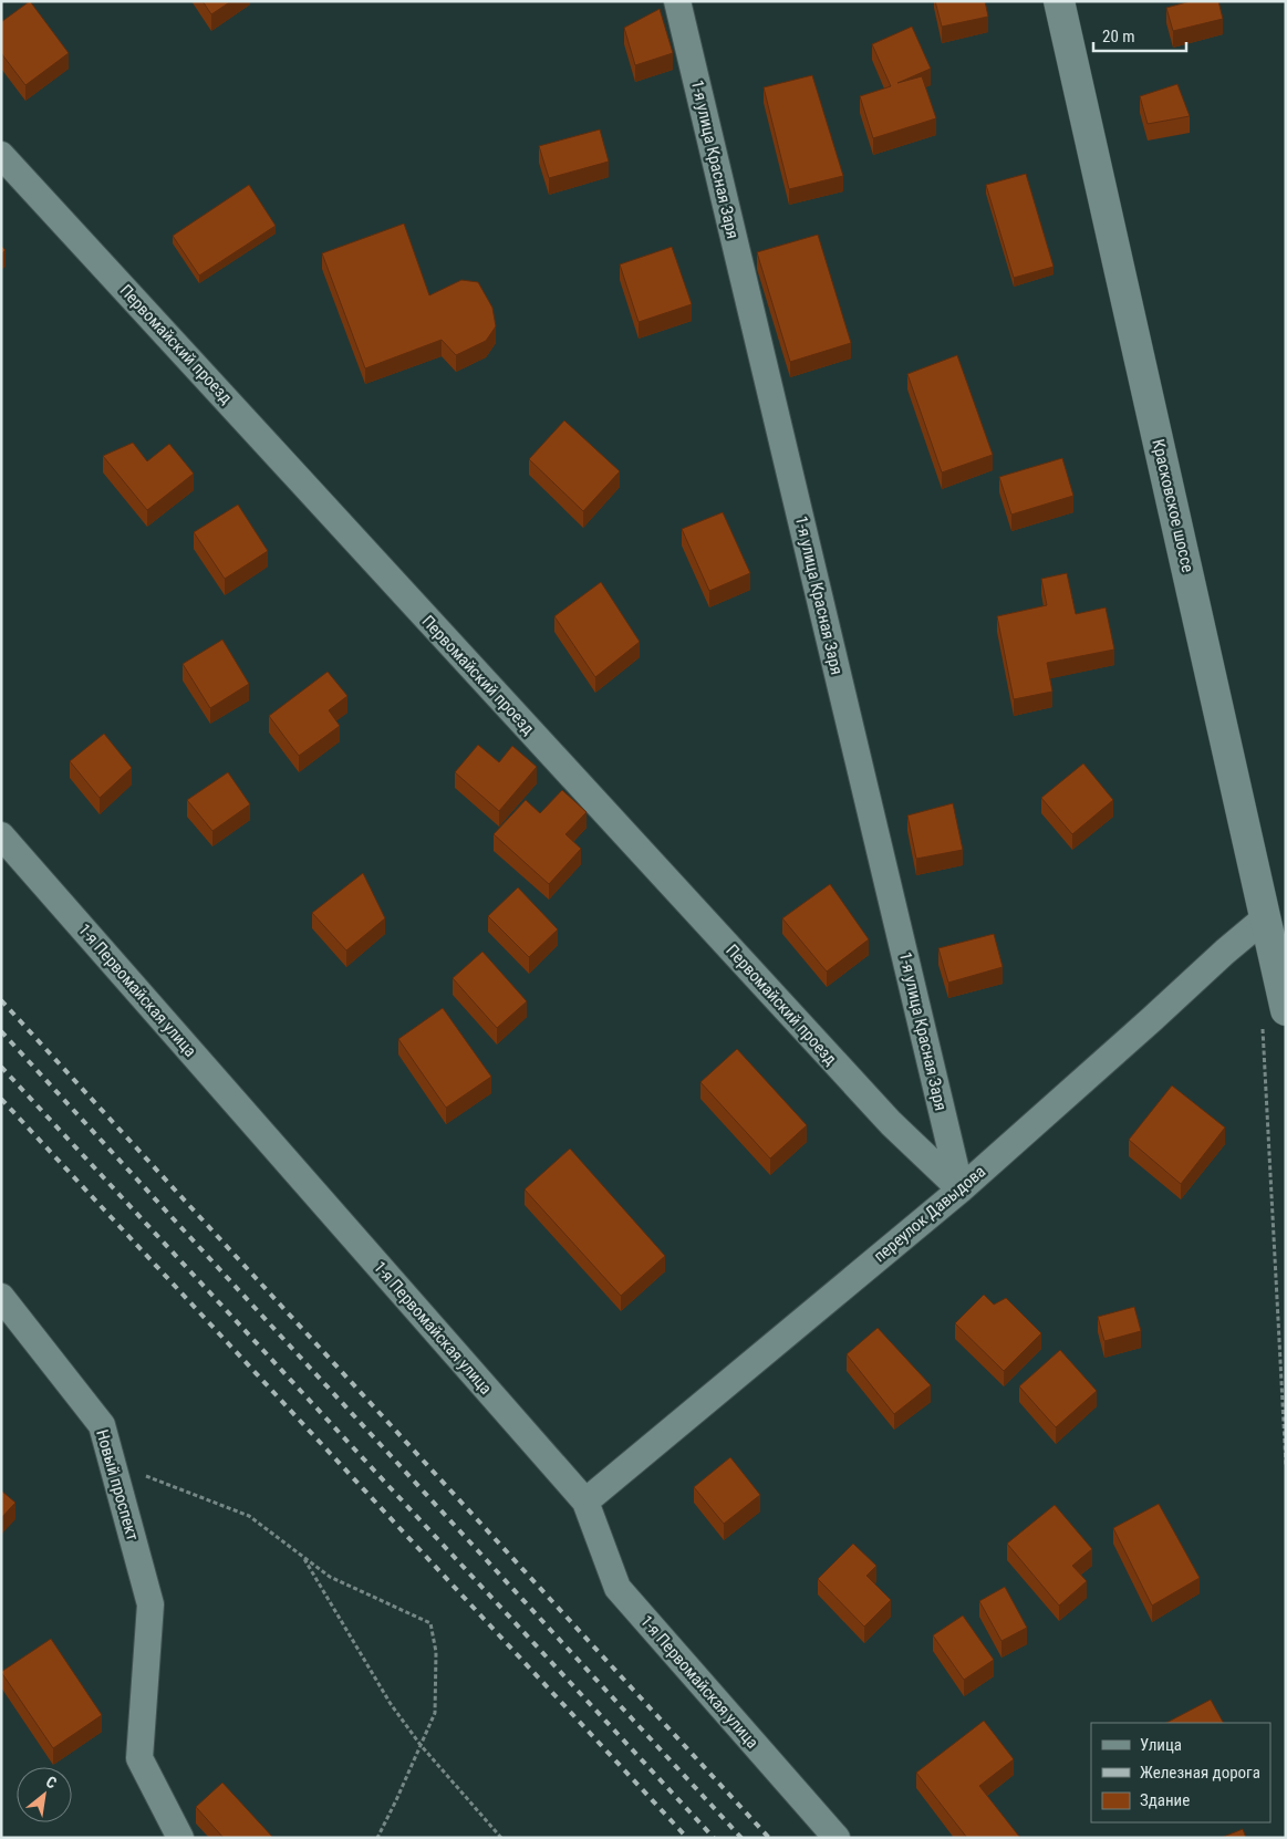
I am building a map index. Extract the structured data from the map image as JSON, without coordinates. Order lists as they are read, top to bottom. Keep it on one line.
{"streets":{"main road":["Красковское шоссе"],"street":["1-я улица Красная Заря","Первомайский проезд","1-я Первомайская улица","переулок Давыдова","Новый проспект"]},"crossings":[["1-я улица Красная Заря","Первомайский проезд"],["1-я улица Красная Заря","переулок Давыдова"],["Первомайский проезд","переулок Давыдова"],["Красковское шоссе","переулок Давыдова"],["1-я Первомайская улица","переулок Давыдова"]],"legend":["Улица","Железная дорога","Здание"],"scale_bar":"20 m","north":"top right"}
